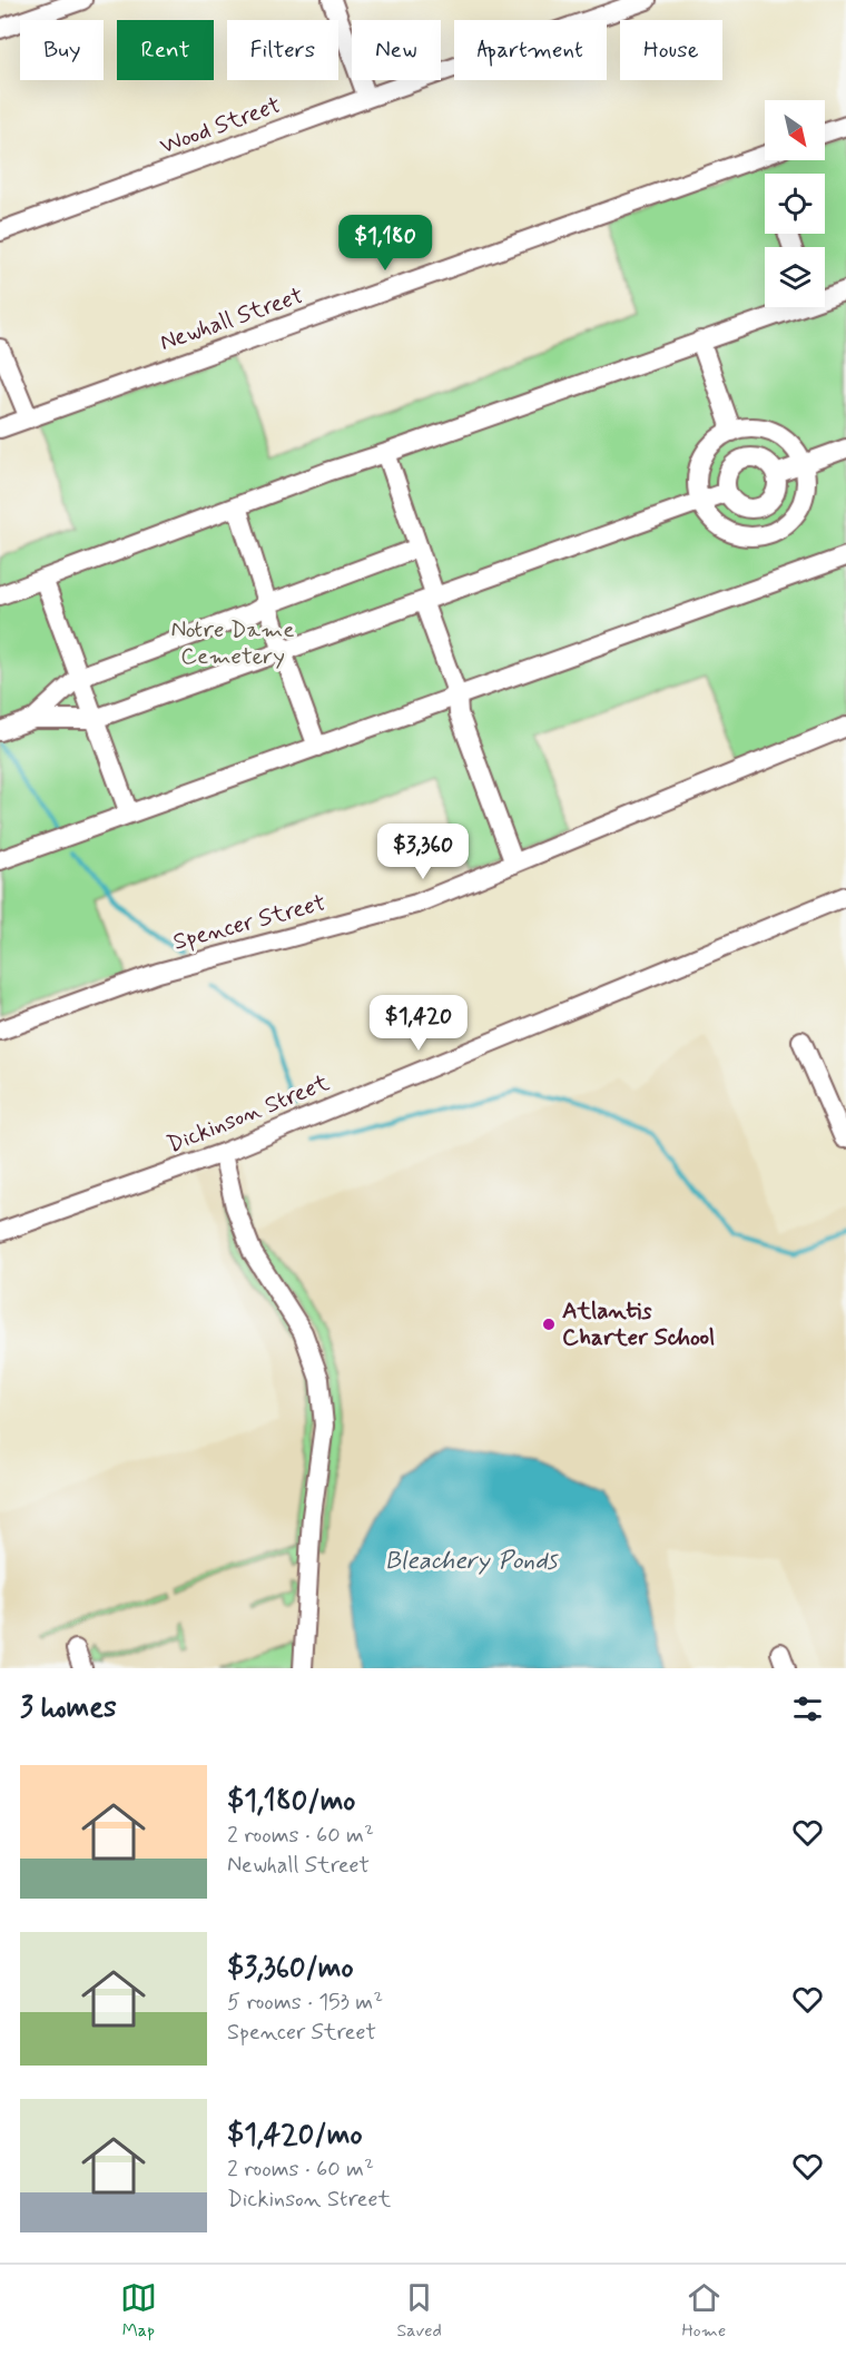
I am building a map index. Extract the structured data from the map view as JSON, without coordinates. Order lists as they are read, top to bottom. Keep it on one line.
{"streets":{"street":["Wood Street","Newhall Street","Spencer Street","Dickinson Street"]},"water":["Bleachery Ponds"],"parks":["Notre Dame Cemetery"],"places":["Atlantis Charter School"],"north":"bottom right","page":{"chip":["Buy","Rent","Filters","New","Apartment","House"],"price":["$1,180","$3,360","$1,420"],"heading":"3 homes","list":[{"name":"$1,180/mo","note":"2 rooms · 60 m² · Newhall Street"},{"name":"$3,360/mo","note":"5 rooms · 153 m² · Spencer Street"},{"name":"$1,420/mo","note":"2 rooms · 60 m² · Dickinson Street"}],"tabs":["Map","Saved","Home"]}}
